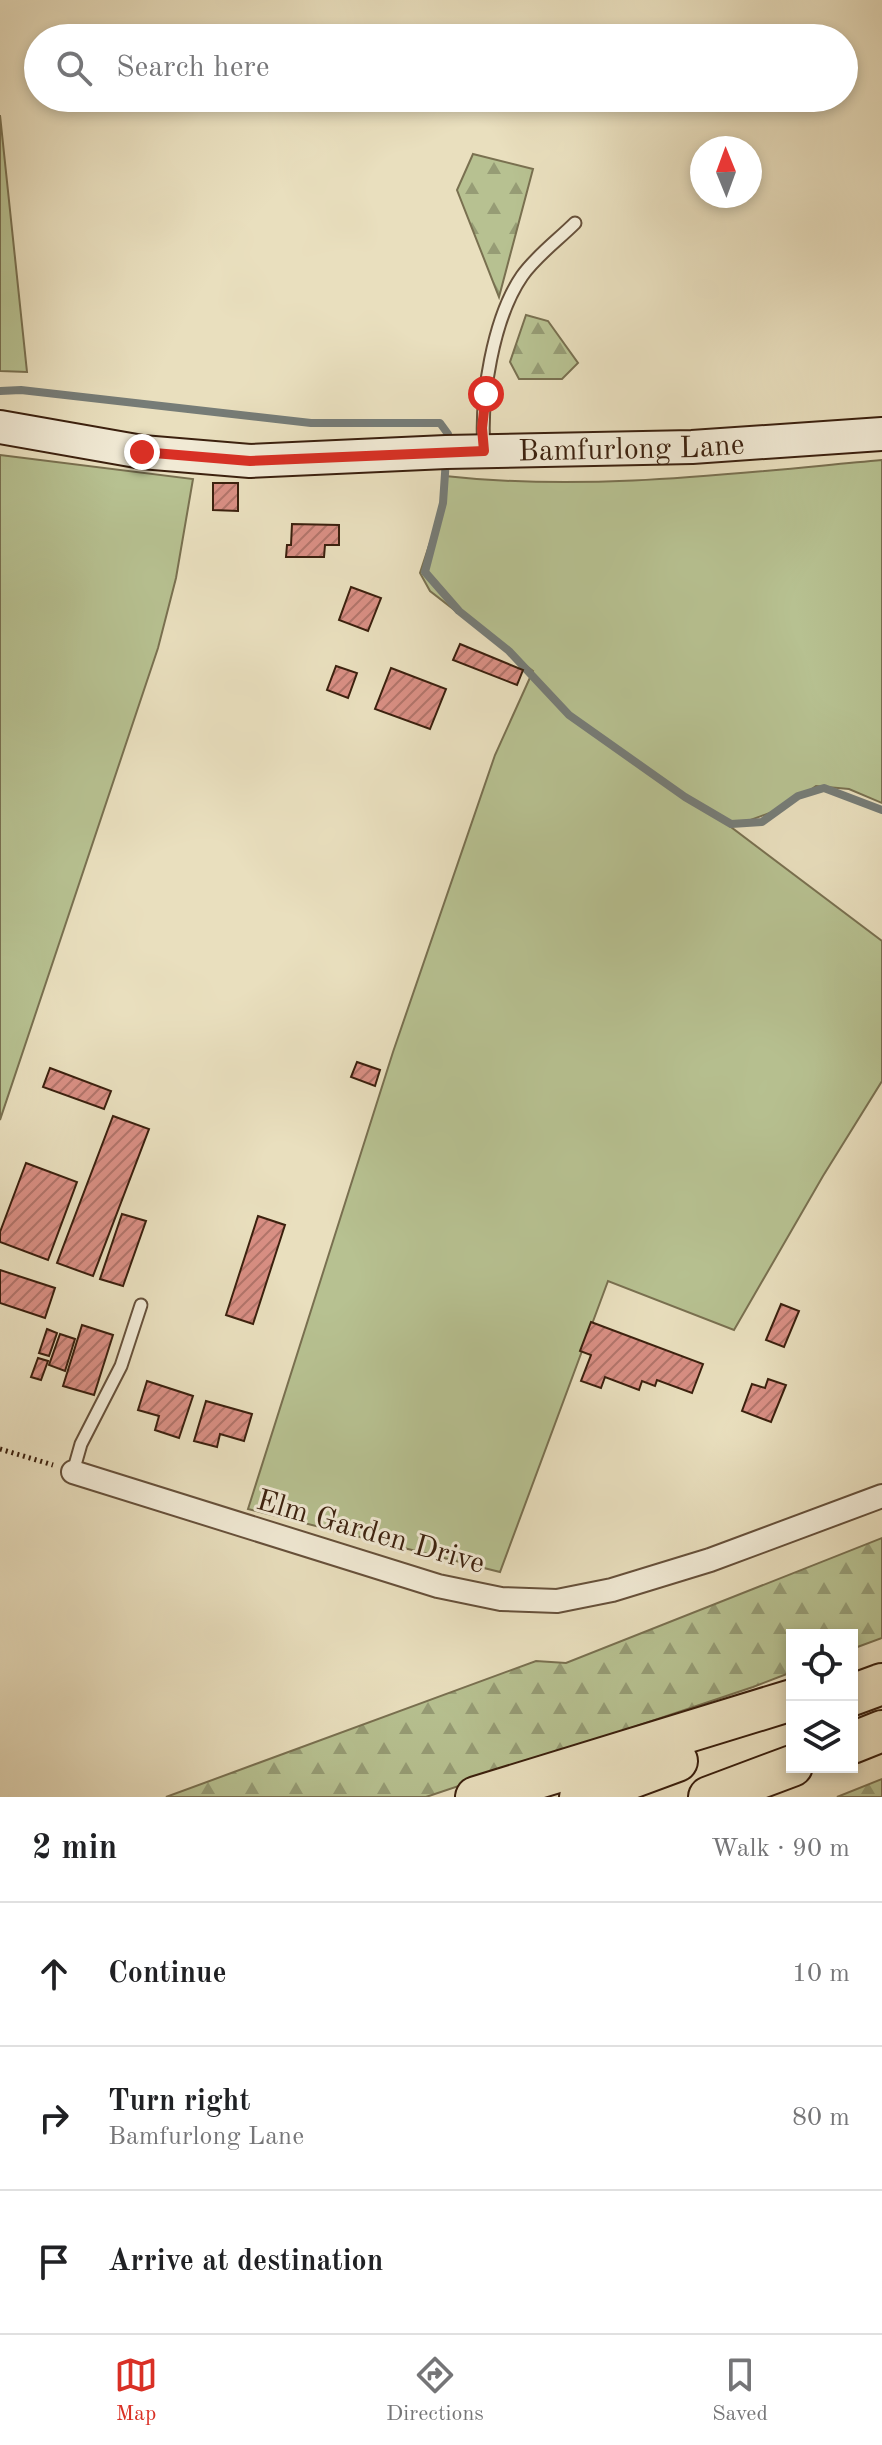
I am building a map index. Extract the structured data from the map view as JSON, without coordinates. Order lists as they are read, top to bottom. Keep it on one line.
{"streets":{"street":["Bamfurlong Lane","Elm Garden Drive"]},"north":"top","page":{"search":"Search here","heading":["2 min","Walk · 90 m"],"list":[["Continue","10 m"],["Turn right","Bamfurlong Lane","80 m"],"Arrive at destination"],"nav":["Map","Directions","Saved"]}}
